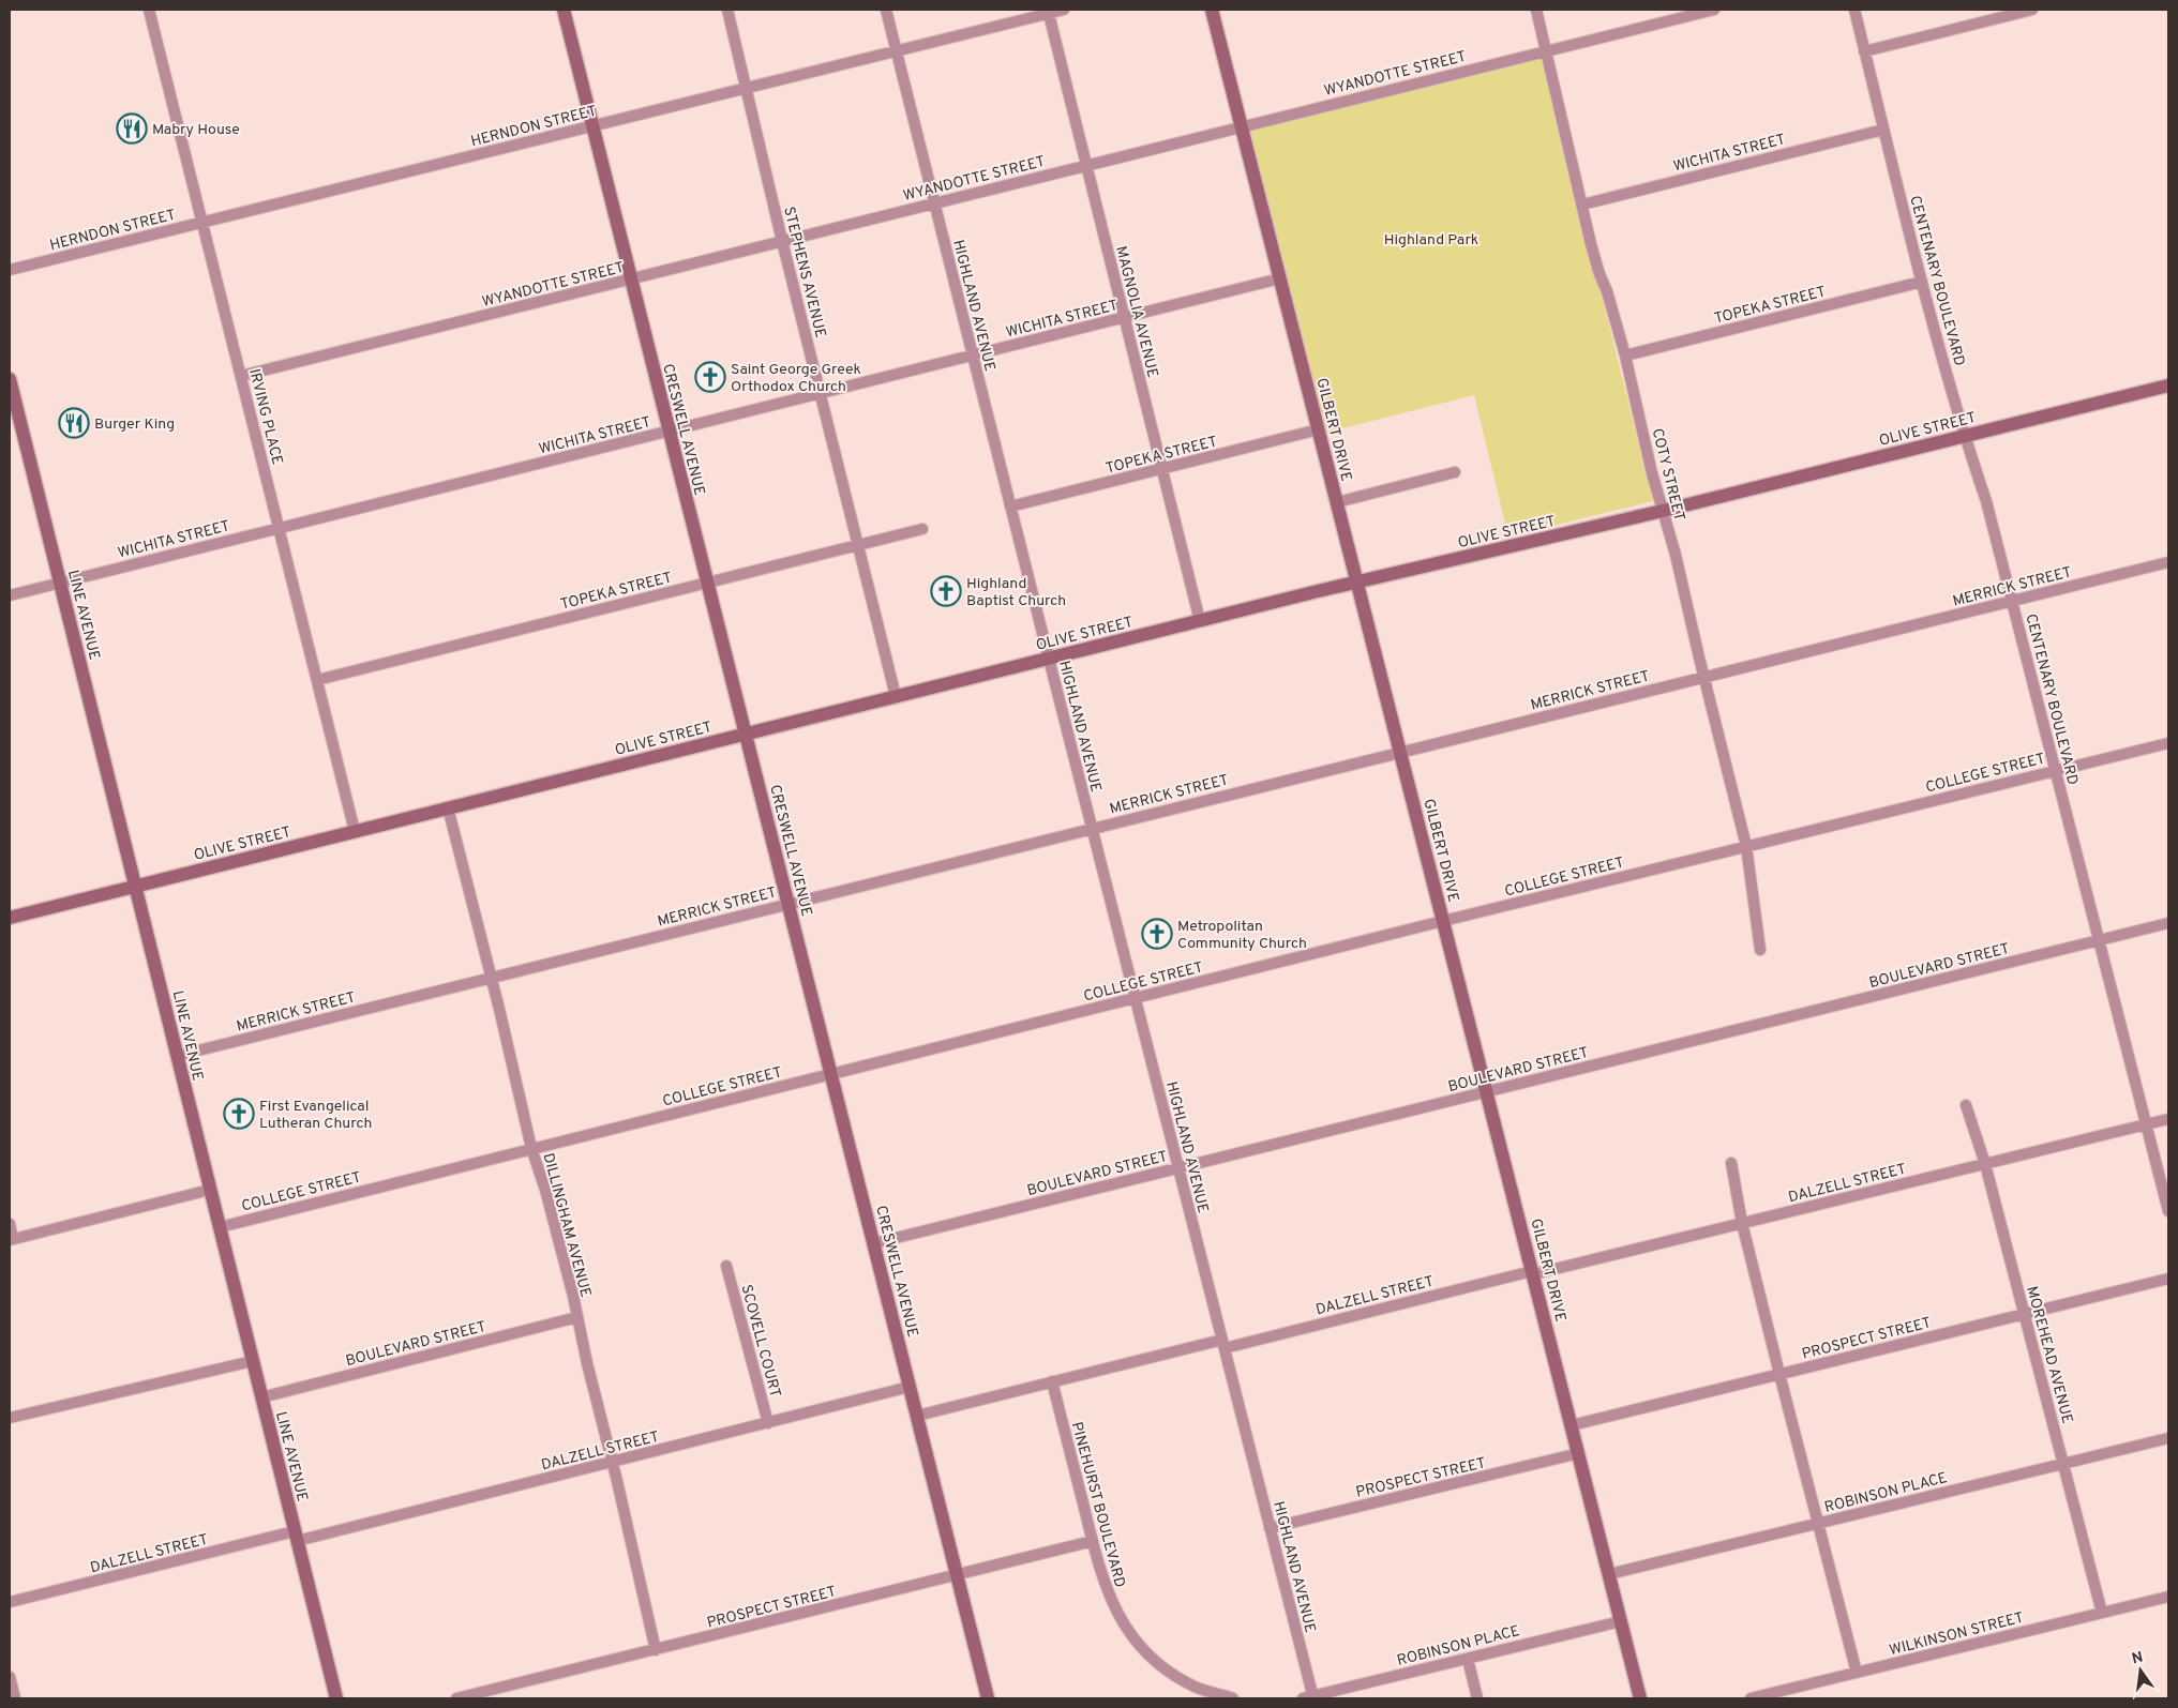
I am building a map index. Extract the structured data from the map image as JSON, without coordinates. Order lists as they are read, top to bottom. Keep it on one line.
{"streets":{"street":["WYANDOTTE STREET","HERNDON STREET","WICHITA STREET","STEPHENS AVENUE","CENTENARY BOULEVARD","TOPEKA STREET","HIGHLAND AVENUE","MAGNOLIA AVENUE","IRVING PLACE","OLIVE STREET","CRESWELL AVENUE","GILBERT DRIVE","COTY STREET","MERRICK STREET","LINE AVENUE","COLLEGE STREET","BOULEVARD STREET","DALZELL STREET","DILLINGHAM AVENUE","PROSPECT STREET","SCOVELL COURT","MOREHEAD AVENUE","ROBINSON PLACE","PINEHURST BOULEVARD","WILKINSON STREET"]},"crossings":[["WYANDOTTE STREET","STEPHENS AVENUE"],["WYANDOTTE STREET","HIGHLAND AVENUE"],["WYANDOTTE STREET","MAGNOLIA AVENUE"],["WYANDOTTE STREET","IRVING PLACE"],["WYANDOTTE STREET","CRESWELL AVENUE"],["WYANDOTTE STREET","GILBERT DRIVE"],["WYANDOTTE STREET","COTY STREET"],["HERNDON STREET","STEPHENS AVENUE"],["HERNDON STREET","HIGHLAND AVENUE"],["HERNDON STREET","MAGNOLIA AVENUE"],["HERNDON STREET","IRVING PLACE"],["HERNDON STREET","CRESWELL AVENUE"],["WICHITA STREET","STEPHENS AVENUE"],["WICHITA STREET","CENTENARY BOULEVARD"],["WICHITA STREET","HIGHLAND AVENUE"],["WICHITA STREET","MAGNOLIA AVENUE"],["WICHITA STREET","IRVING PLACE"],["WICHITA STREET","CRESWELL AVENUE"],["WICHITA STREET","GILBERT DRIVE"],["WICHITA STREET","COTY STREET"],["WICHITA STREET","LINE AVENUE"],["STEPHENS AVENUE","TOPEKA STREET"],["STEPHENS AVENUE","OLIVE STREET"],["CENTENARY BOULEVARD","TOPEKA STREET"],["CENTENARY BOULEVARD","OLIVE STREET"],["CENTENARY BOULEVARD","MERRICK STREET"],["CENTENARY BOULEVARD","COLLEGE STREET"],["CENTENARY BOULEVARD","BOULEVARD STREET"],["CENTENARY BOULEVARD","DALZELL STREET"],["TOPEKA STREET","HIGHLAND AVENUE"],["TOPEKA STREET","MAGNOLIA AVENUE"],["TOPEKA STREET","IRVING PLACE"],["TOPEKA STREET","CRESWELL AVENUE"],["TOPEKA STREET","GILBERT DRIVE"],["TOPEKA STREET","COTY STREET"],["HIGHLAND AVENUE","OLIVE STREET"],["HIGHLAND AVENUE","MERRICK STREET"],["HIGHLAND AVENUE","COLLEGE STREET"],["HIGHLAND AVENUE","BOULEVARD STREET"],["HIGHLAND AVENUE","DALZELL STREET"],["HIGHLAND AVENUE","PROSPECT STREET"],["HIGHLAND AVENUE","ROBINSON PLACE"],["MAGNOLIA AVENUE","OLIVE STREET"],["IRVING PLACE","OLIVE STREET"],["OLIVE STREET","CRESWELL AVENUE"],["OLIVE STREET","GILBERT DRIVE"],["OLIVE STREET","COTY STREET"],["OLIVE STREET","LINE AVENUE"],["OLIVE STREET","DILLINGHAM AVENUE"],["CRESWELL AVENUE","MERRICK STREET"],["CRESWELL AVENUE","COLLEGE STREET"],["CRESWELL AVENUE","BOULEVARD STREET"],["CRESWELL AVENUE","DALZELL STREET"],["CRESWELL AVENUE","PROSPECT STREET"],["GILBERT DRIVE","MERRICK STREET"],["GILBERT DRIVE","COLLEGE STREET"],["GILBERT DRIVE","BOULEVARD STREET"],["GILBERT DRIVE","DALZELL STREET"],["GILBERT DRIVE","PROSPECT STREET"],["GILBERT DRIVE","ROBINSON PLACE"],["COTY STREET","MERRICK STREET"],["COTY STREET","COLLEGE STREET"],["MERRICK STREET","LINE AVENUE"],["MERRICK STREET","DILLINGHAM AVENUE"],["LINE AVENUE","COLLEGE STREET"],["LINE AVENUE","BOULEVARD STREET"],["LINE AVENUE","DALZELL STREET"],["COLLEGE STREET","DILLINGHAM AVENUE"],["BOULEVARD STREET","DILLINGHAM AVENUE"],["DALZELL STREET","DILLINGHAM AVENUE"],["DALZELL STREET","SCOVELL COURT"],["DALZELL STREET","MOREHEAD AVENUE"],["DALZELL STREET","PINEHURST BOULEVARD"],["DILLINGHAM AVENUE","PROSPECT STREET"],["PROSPECT STREET","MOREHEAD AVENUE"],["PROSPECT STREET","PINEHURST BOULEVARD"],["MOREHEAD AVENUE","ROBINSON PLACE"],["MOREHEAD AVENUE","WILKINSON STREET"]],"parks":["Highland Park"],"places":{"restaurant":["Mabry House","Burger King"],"church":["Saint George Greek Orthodox Church","Highland Baptist Church","Metropolitan Community Church","First Evangelical Lutheran Church"]},"north":"top"}
